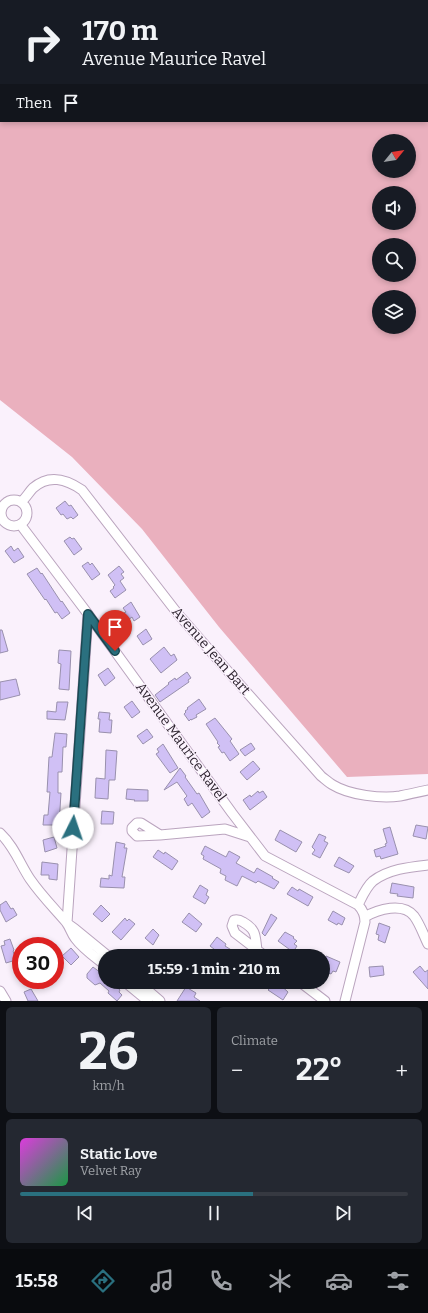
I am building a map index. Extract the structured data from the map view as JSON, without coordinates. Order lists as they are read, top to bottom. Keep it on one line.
{"streets":{"street":["Avenue Jean Bart","Avenue Maurice Ravel"]},"crossings":[["Avenue Jean Bart","Avenue Maurice Ravel"]],"north":"top right","page":{"turn":["170 m","Avenue Maurice Ravel"],"then":"Then","limit":"30","trip":"15:59 · 1 min · 210 m","tile":[["26","km/h"],"Climate"],"heat":["−","22°","+"],"song":["Static Love","Velvet Ray"],"tabs":"15:58"}}
